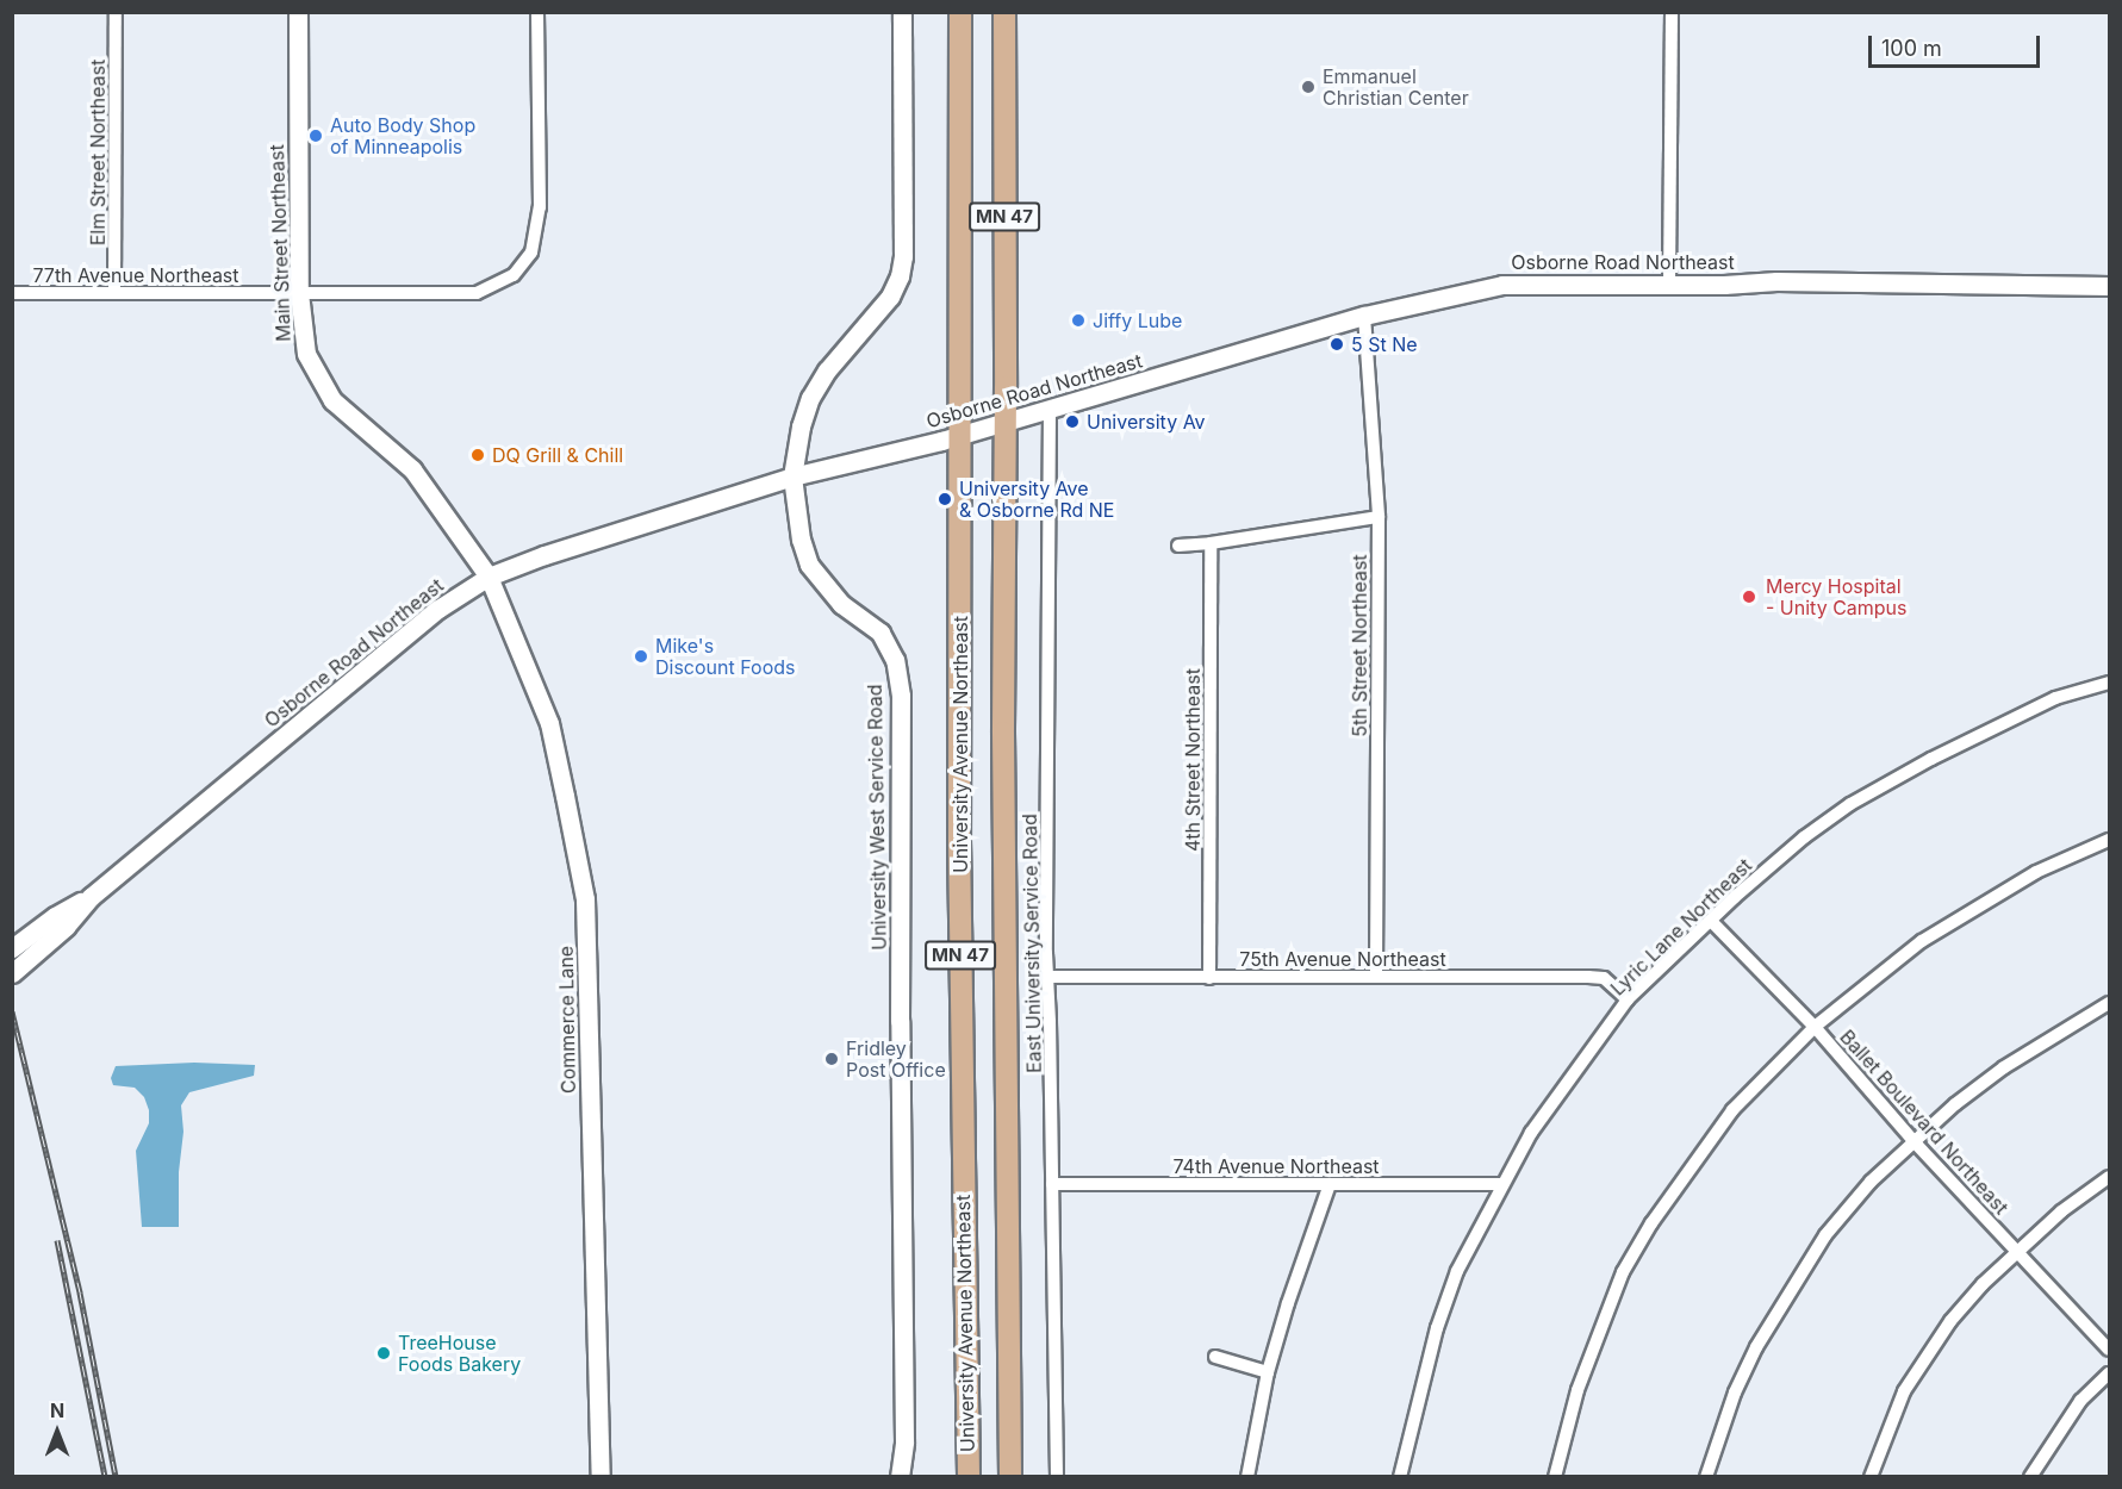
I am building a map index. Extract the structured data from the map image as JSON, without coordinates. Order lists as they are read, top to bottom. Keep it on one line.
{"streets":{"main road":["MN 47","University Avenue Northeast"],"street":["Elm Street Northeast","Main Street Northeast","Osborne Road Northeast","77th Avenue Northeast","5th Street Northeast","4th Street Northeast","University West Service Road","Lyric Lane Northeast","East University Service Road","75th Avenue Northeast","Commerce Lane","Ballet Boulevard Northeast","74th Avenue Northeast"]},"crossings":[["Elm Street Northeast","77th Avenue Northeast"],["MN 47","Osborne Road Northeast"],["Main Street Northeast","Osborne Road Northeast"],["Main Street Northeast","77th Avenue Northeast"],["Main Street Northeast","Commerce Lane"],["Osborne Road Northeast","5th Street Northeast"],["Osborne Road Northeast","University Avenue Northeast"],["Osborne Road Northeast","University West Service Road"],["Osborne Road Northeast","East University Service Road"],["Osborne Road Northeast","Commerce Lane"],["5th Street Northeast","75th Avenue Northeast"],["4th Street Northeast","75th Avenue Northeast"],["Lyric Lane Northeast","75th Avenue Northeast"],["Lyric Lane Northeast","Ballet Boulevard Northeast"],["Lyric Lane Northeast","74th Avenue Northeast"],["East University Service Road","75th Avenue Northeast"],["East University Service Road","74th Avenue Northeast"]],"places":["Emmanuel Christian Center","Auto Body Shop of Minneapolis","Jiffy Lube","5 St Ne","University Av","DQ Grill & Chill","University Ave & Osborne Rd NE","Mercy Hospital - Unity Campus","Mike's Discount Foods","Fridley Post Office","TreeHouse Foods Bakery"],"scale_bar":"100 m","north":"top"}
